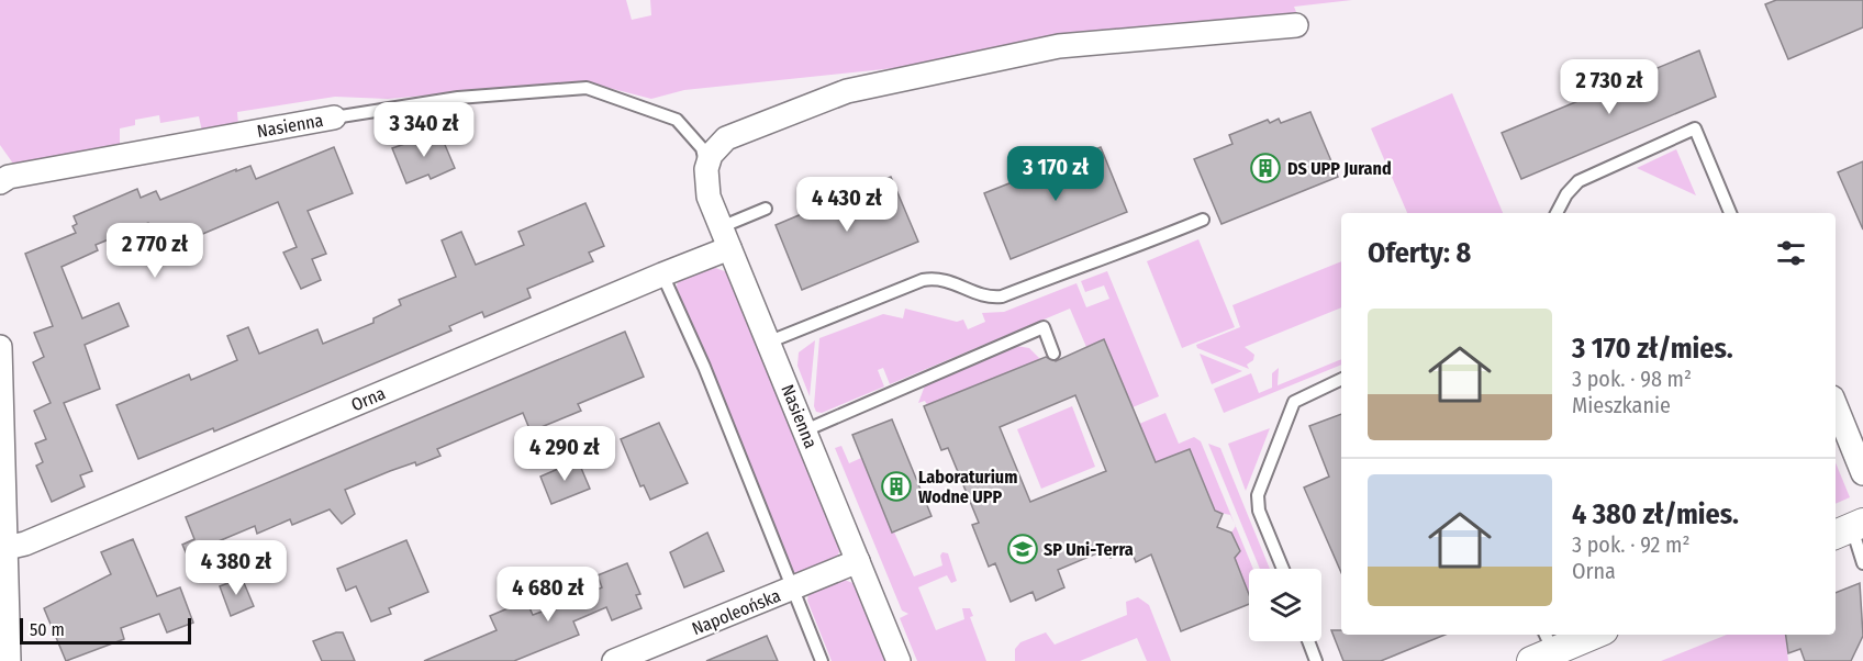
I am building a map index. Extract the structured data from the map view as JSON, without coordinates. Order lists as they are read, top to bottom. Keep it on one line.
{"streets":{"street":["Nasienna","Orna","Napoleońska"]},"crossings":[["Nasienna","Orna"],["Nasienna","Napoleońska"]],"places":{"building":["DS UPP Jurand","Laboraturium Wodne UPP"],"school or university":["SP Uni-Terra"]},"scale_bar":"50 m","page":{"price":["2 730 zł","3 340 zł","3 170 zł","4 430 zł","2 770 zł","4 290 zł","4 380 zł","4 680 zł"],"heading":"Oferty: 8","list":[{"name":"3 170 zł/mies.","note":"3 pok. · 98 m² · Mieszkanie"},{"name":"4 380 zł/mies.","note":"3 pok. · 92 m² · Orna"}],"scale":"50 m"}}
